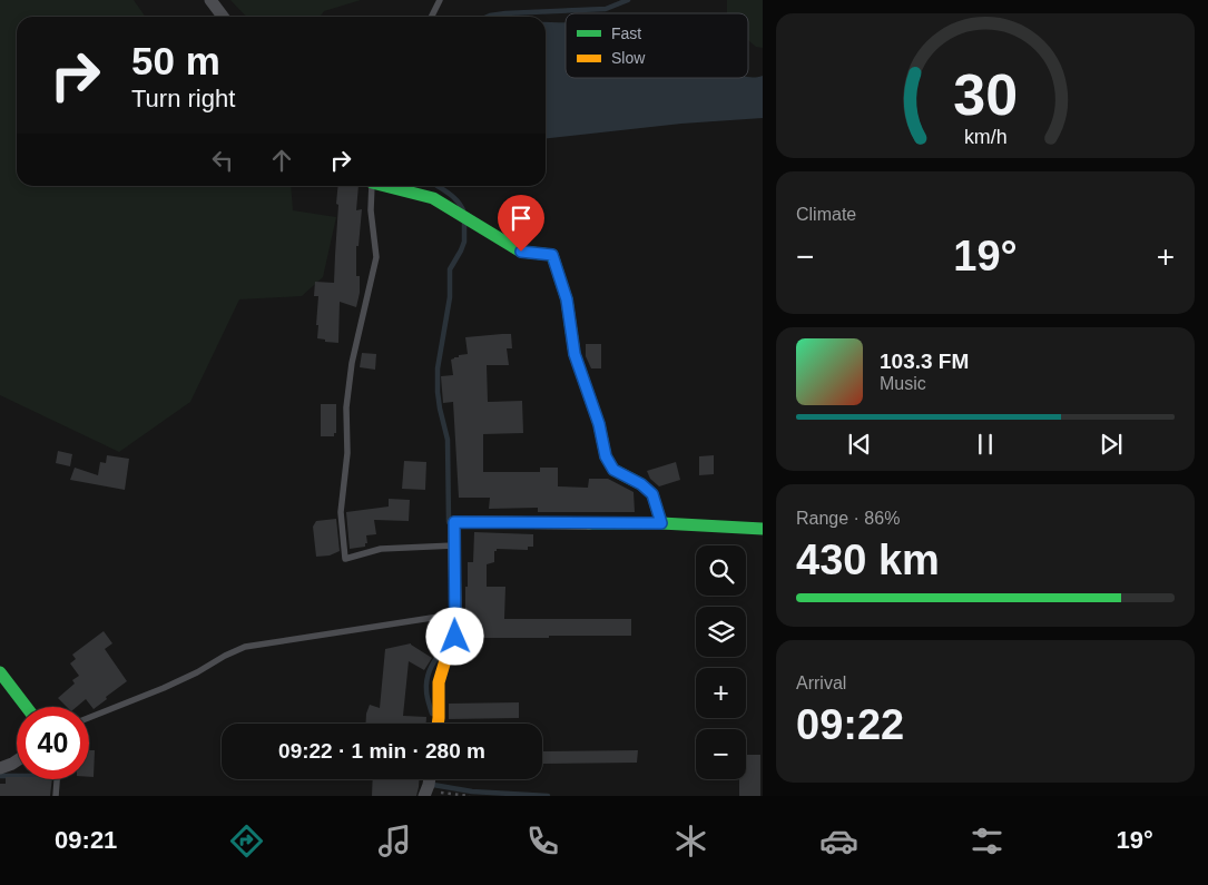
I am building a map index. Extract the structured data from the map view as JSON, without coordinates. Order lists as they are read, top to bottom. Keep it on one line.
{"legend":["Fast","Slow"],"page":{"turn":["50 m","Turn right"],"tile":["Climate",["Range · 86%","430 km"],["Arrival","09:22"]],"heat":["−","19°","+"],"song":["103.3 FM","Music"],"map_buttons":["+","−"],"limit":"40","trip":"09:22 · 1 min · 280 m","tabs":["09:21","19°"],"gauge":["30","km/h"]}}
